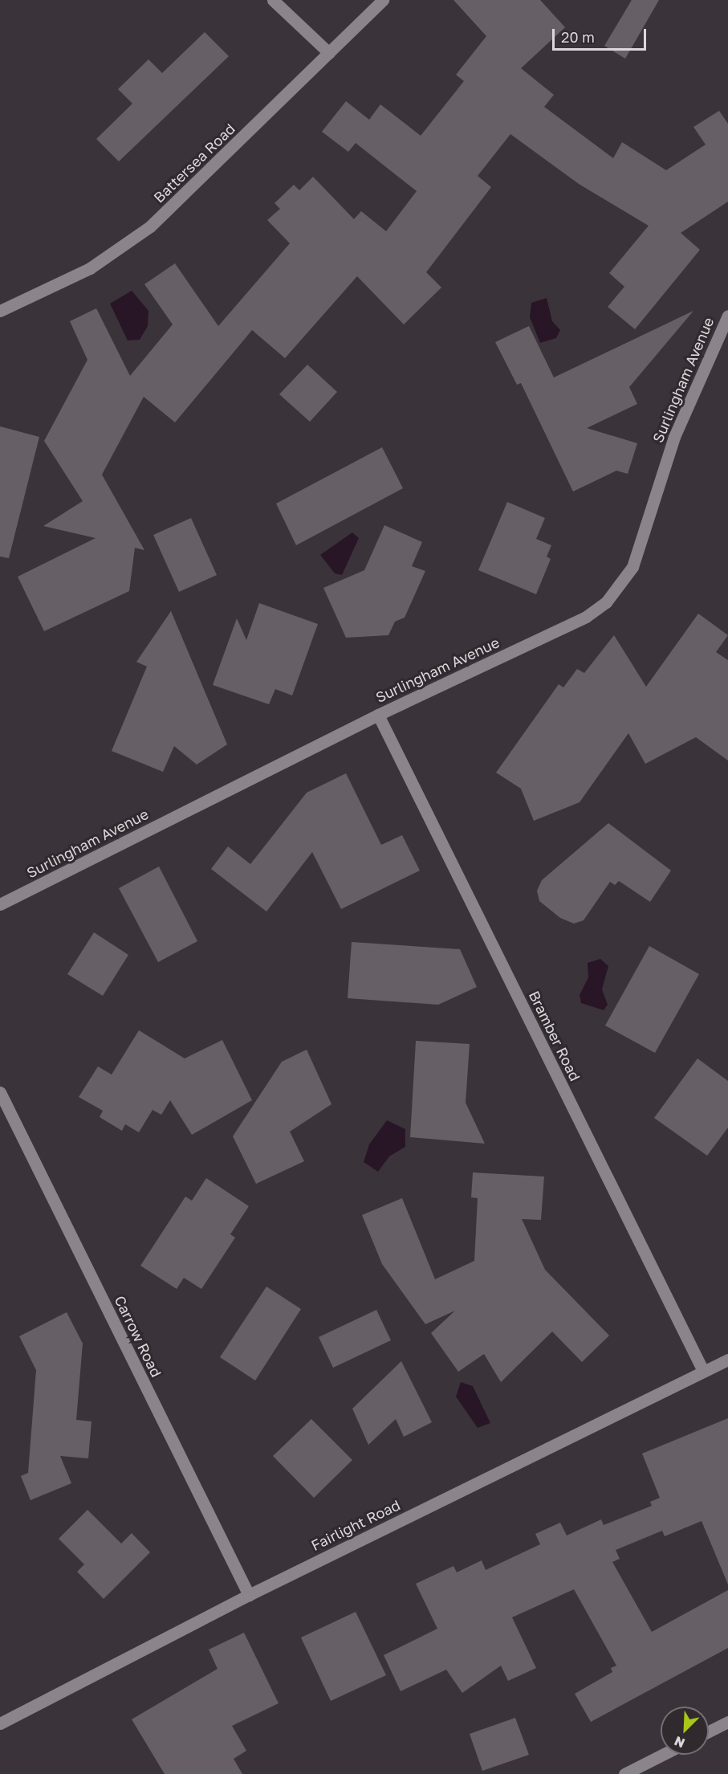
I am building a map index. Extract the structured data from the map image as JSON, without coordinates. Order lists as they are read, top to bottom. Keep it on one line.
{"streets":{"street":["Battersea Road","Surlingham Avenue","Bramber Road","Carrow Road","Fairlight Road"]},"crossings":[["Surlingham Avenue","Bramber Road"],["Bramber Road","Fairlight Road"],["Carrow Road","Fairlight Road"]],"scale_bar":"20 m","north":"bottom left"}
